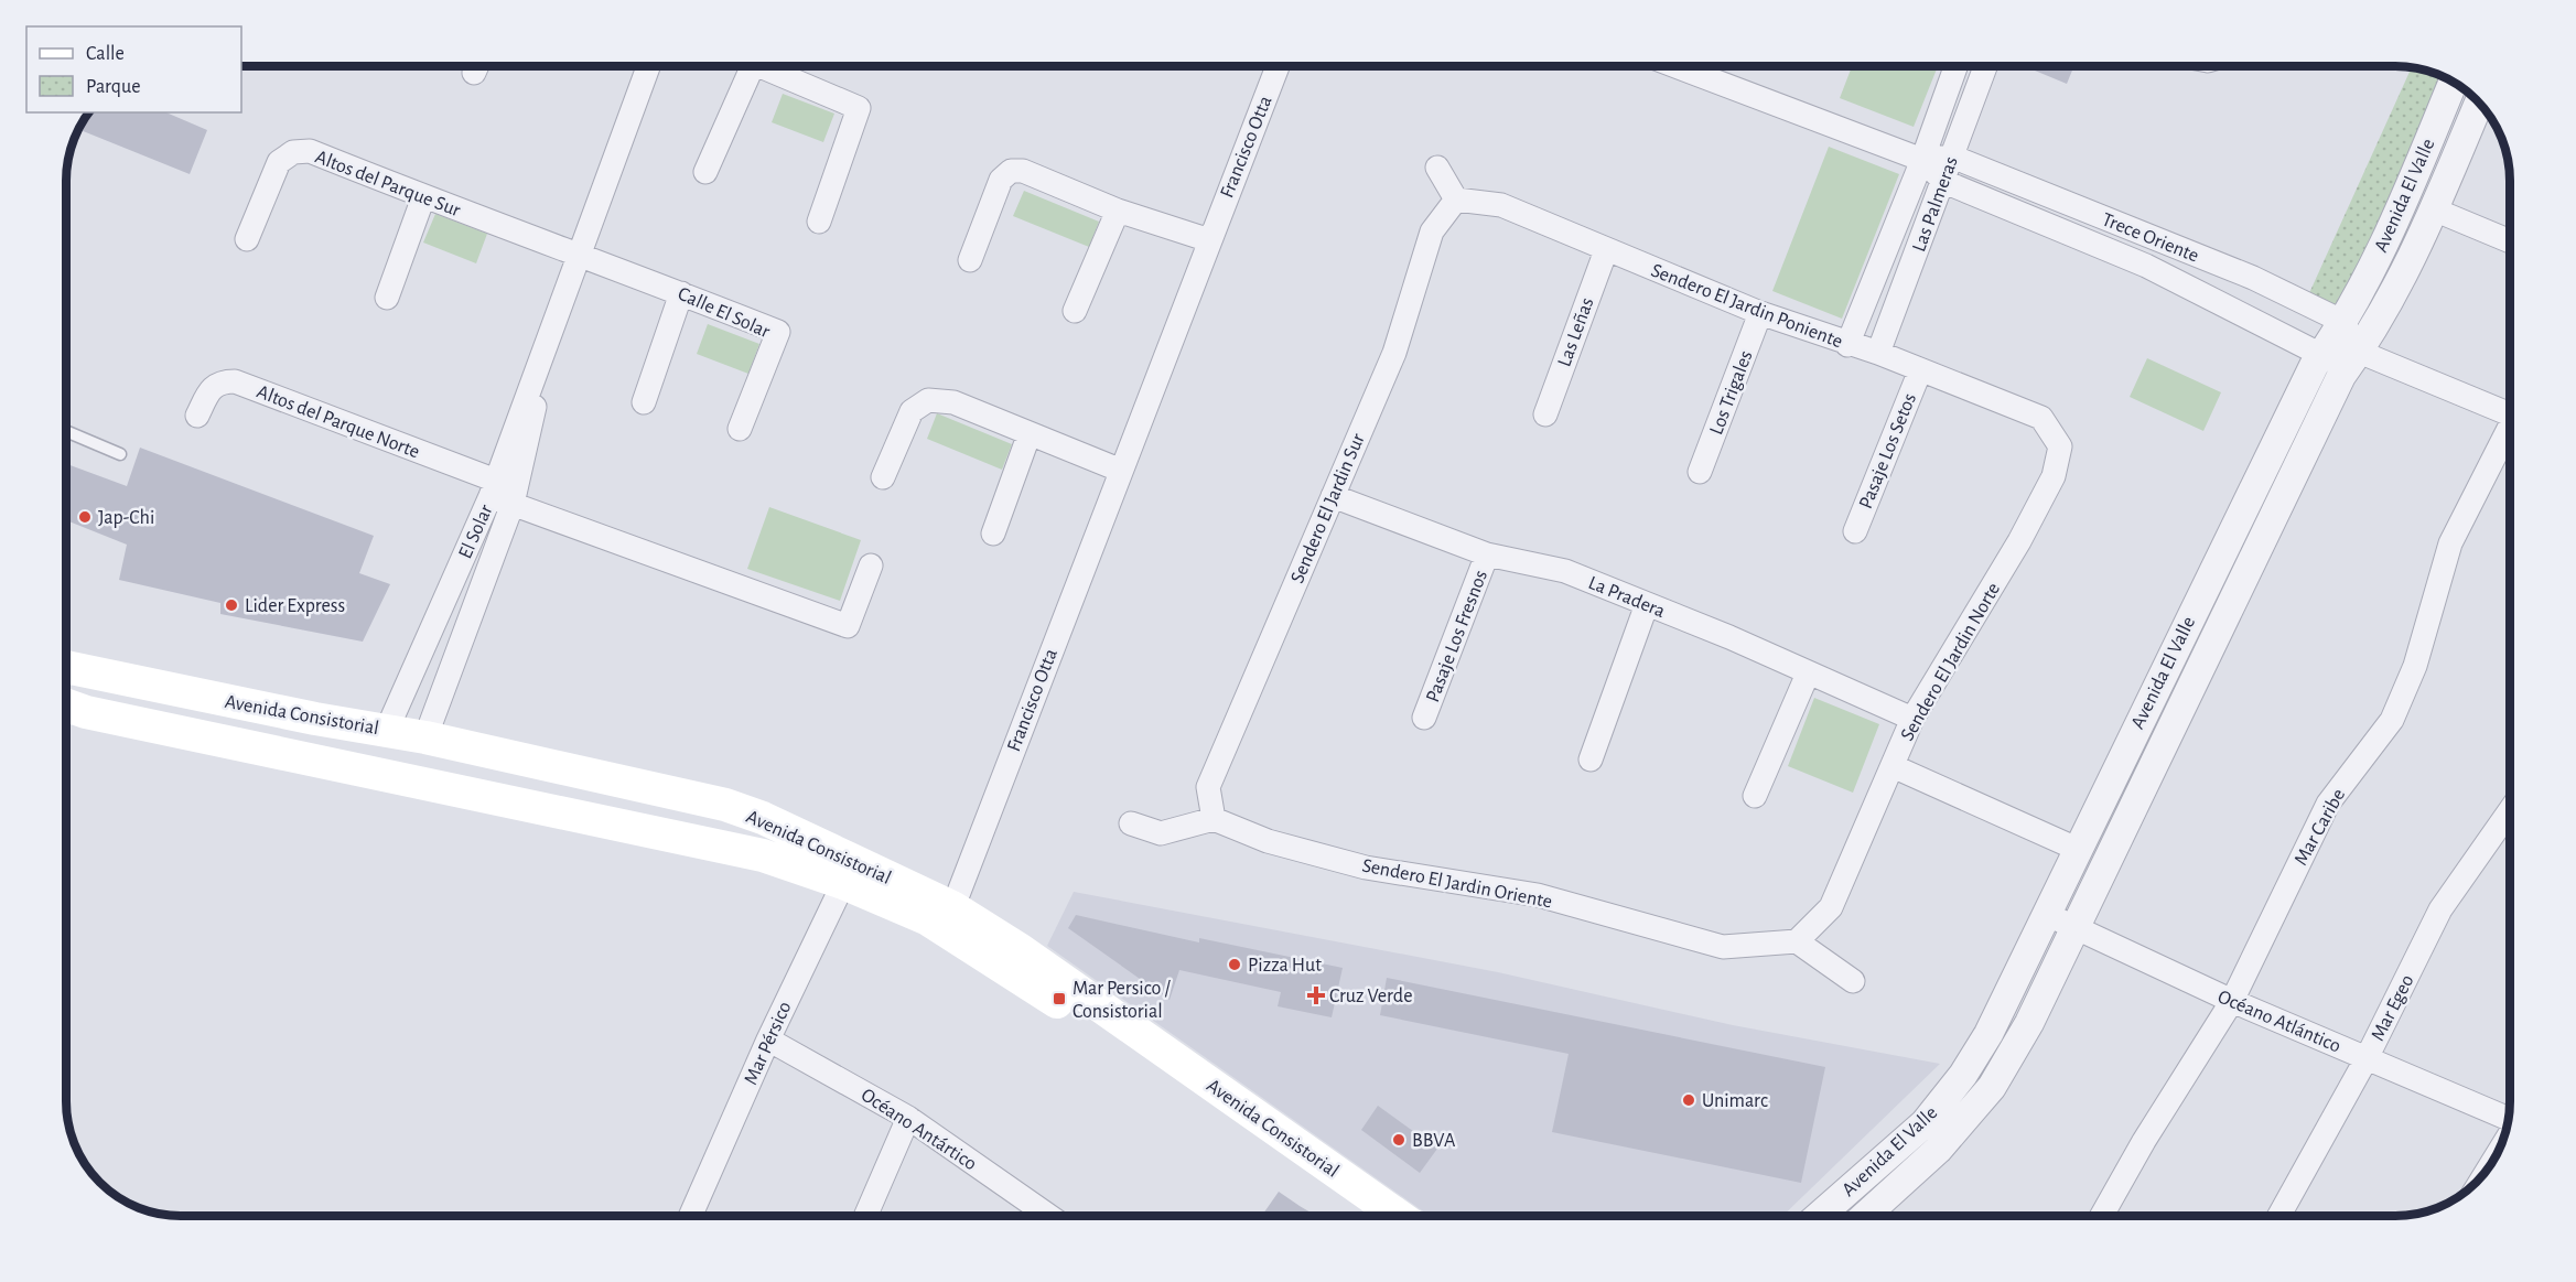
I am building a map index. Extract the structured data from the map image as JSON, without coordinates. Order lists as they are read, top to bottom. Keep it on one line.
{"streets":{"main road":["Avenida Consistorial"],"street":["Francisco Otta","Altos del Parque Sur","Avenida El Valle","Las Palmeras","Trece Oriente","Sendero El Jardin Poniente","Calle El Solar","Las Leñas","Los Trigales","Altos del Parque Norte","Pasaje Los Setos","Sendero El Jardin Sur","El Solar","La Pradera","Pasaje Los Fresnos","Sendero El Jardin Norte","Mar Caribe","Sendero El Jardin Oriente","Mar Egeo","Océano Atlántico","Mar Pérsico","Océano Antártico"]},"crossings":[["Francisco Otta","Avenida Consistorial"],["Altos del Parque Sur","Calle El Solar"],["Altos del Parque Sur","El Solar"],["Avenida El Valle","Trece Oriente"],["Avenida El Valle","Océano Atlántico"],["Las Palmeras","Trece Oriente"],["Las Palmeras","Sendero El Jardin Poniente"],["Sendero El Jardin Poniente","Las Leñas"],["Sendero El Jardin Poniente","Los Trigales"],["Sendero El Jardin Poniente","Pasaje Los Setos"],["Sendero El Jardin Poniente","Sendero El Jardin Sur"],["Sendero El Jardin Poniente","Sendero El Jardin Norte"],["Calle El Solar","El Solar"],["Altos del Parque Norte","El Solar"],["Sendero El Jardin Sur","La Pradera"],["Sendero El Jardin Sur","Sendero El Jardin Oriente"],["El Solar","Avenida Consistorial"],["La Pradera","Pasaje Los Fresnos"],["La Pradera","Sendero El Jardin Norte"],["Sendero El Jardin Norte","Sendero El Jardin Oriente"],["Avenida Consistorial","Mar Pérsico"],["Mar Caribe","Océano Atlántico"],["Mar Egeo","Océano Atlántico"],["Mar Pérsico","Océano Antártico"]],"places":{"other":["Jap-Chi","Lider Express","Pizza Hut","Unimarc","BBVA"],"health":["Cruz Verde"],"transit":["Mar Persico / Consistorial"]},"legend":["Calle","Parque"]}
